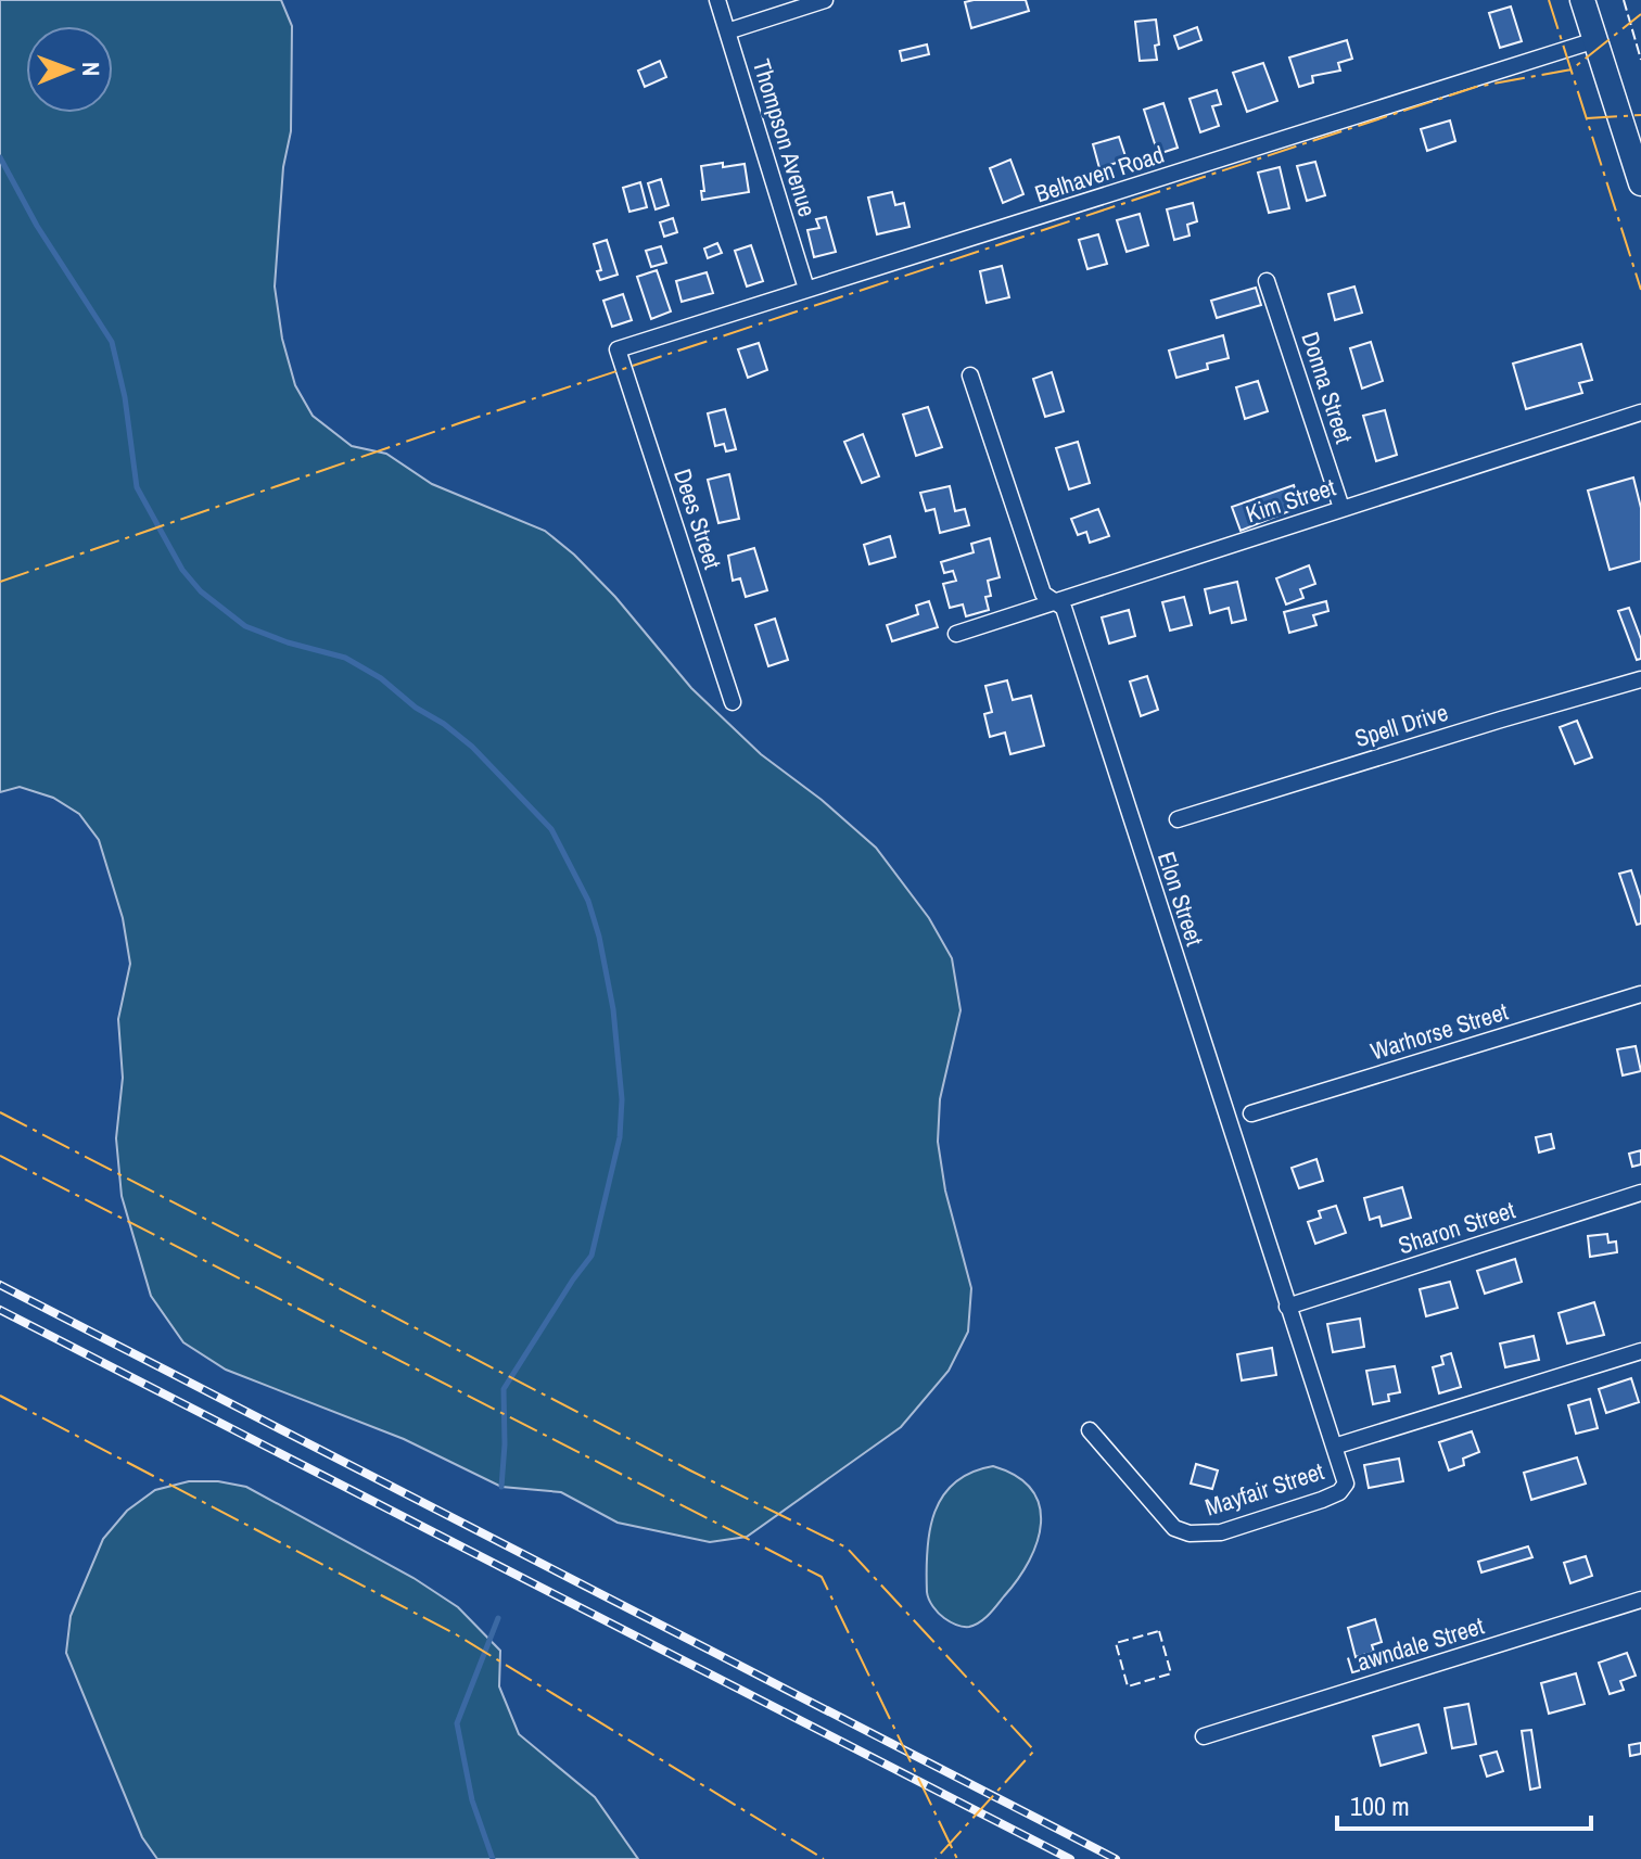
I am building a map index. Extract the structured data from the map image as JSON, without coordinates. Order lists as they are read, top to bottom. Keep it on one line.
{"streets":{"street":["Thompson Avenue","Belhaven Road","Donna Street","Kim Street","Dees Street","Spell Drive","Elon Street","Warhorse Street","Sharon Street","Mayfair Street","Lawndale Street"]},"crossings":[["Thompson Avenue","Belhaven Road"],["Belhaven Road","Dees Street"],["Donna Street","Kim Street"],["Kim Street","Elon Street"],["Elon Street","Sharon Street"],["Elon Street","Mayfair Street"]],"scale_bar":"100 m","north":"right"}
